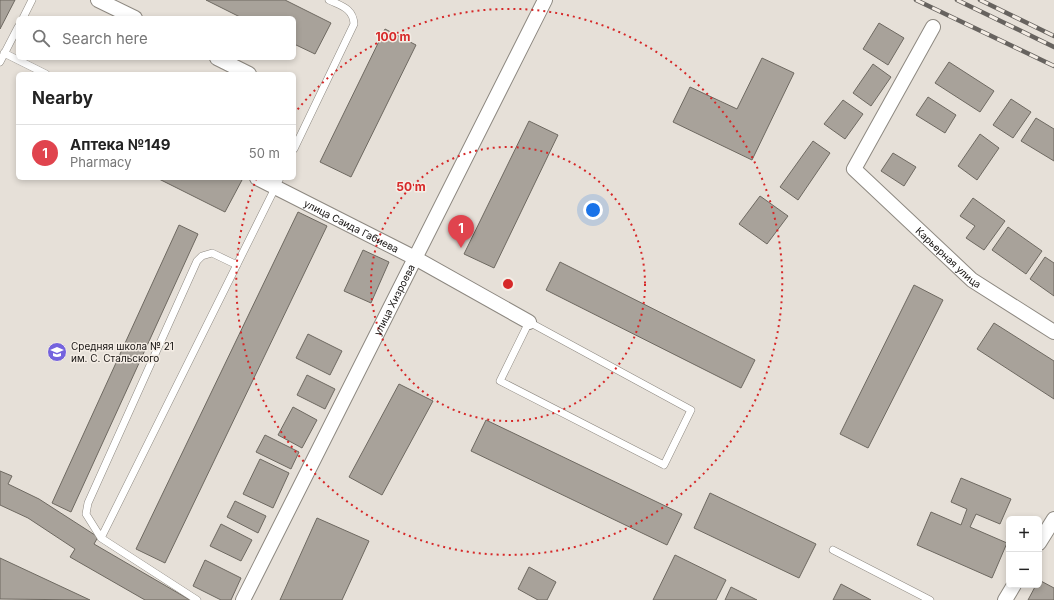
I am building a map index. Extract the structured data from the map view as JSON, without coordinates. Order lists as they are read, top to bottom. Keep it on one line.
{"streets":{"street":["улица Саида Габиева","Карьерная улица","улица Хизроева"]},"crossings":[["улица Саида Габиева","улица Хизроева"]],"places":{"school or university":["Средняя школа № 21 им. С. Стальского"]},"page":{"search":"Search here","heading":"Nearby","list":[{"mark":"1","name":"Аптека №149","note":"Pharmacy","value":"50 m"}],"pins":"1","map_buttons":["+","−"]},"rings":["100 m","50 m"]}
